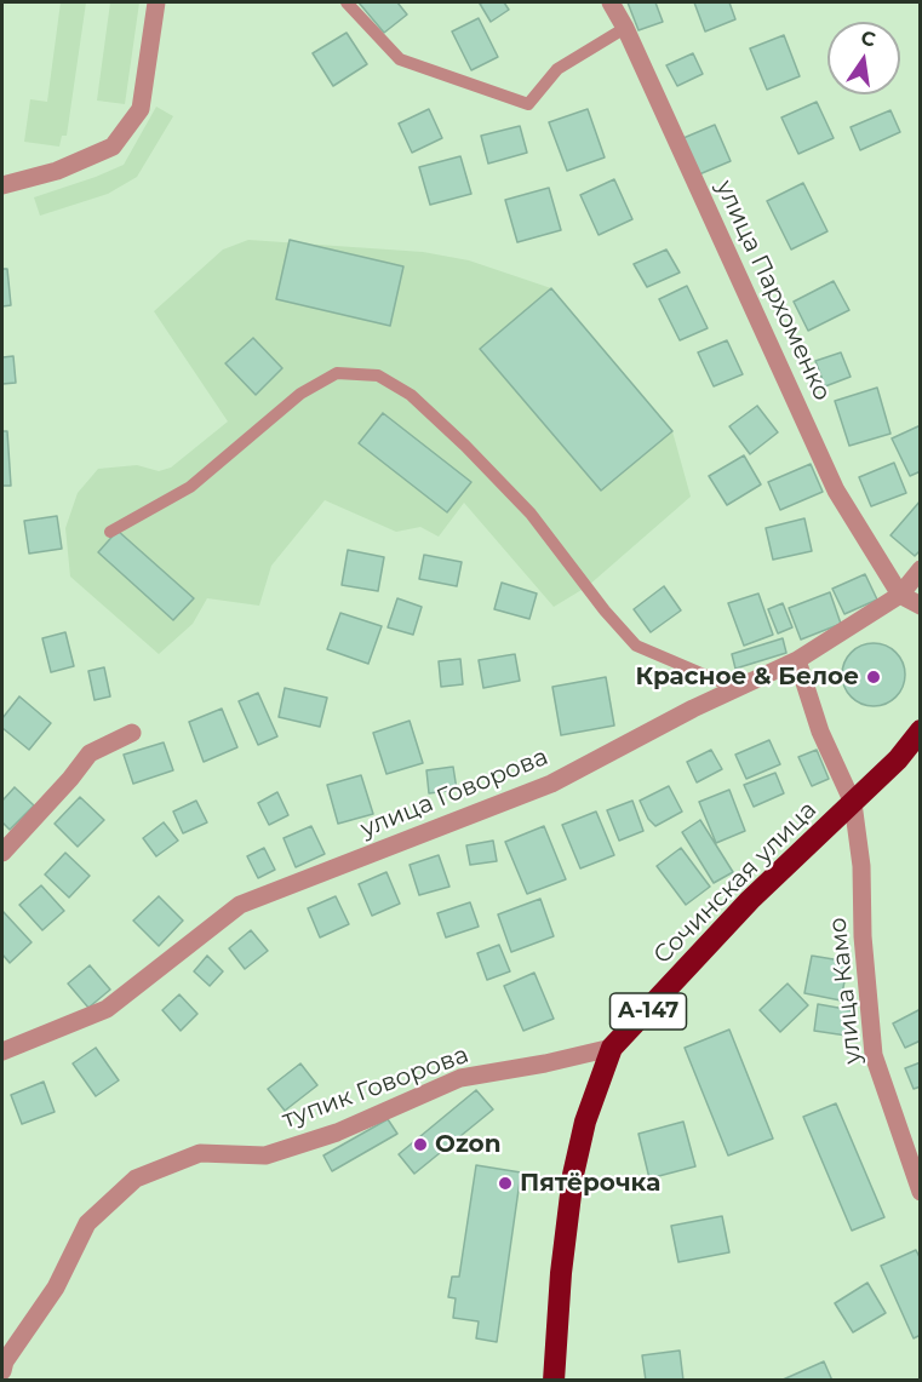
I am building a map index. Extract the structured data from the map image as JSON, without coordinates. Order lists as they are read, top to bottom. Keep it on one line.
{"streets":{"highway":["Сочинская улица","А-147"],"street":["улица Пархоменко","улица Говорова","улица Камо","тупик Говорова"]},"crossings":[["улица Пархоменко","улица Говорова"],["улица Говорова","улица Камо"],["Сочинская улица","улица Камо"],["Сочинская улица","тупик Говорова"]],"places":["Красное & Белое","Ozon","Пятёрочка"],"north":"top"}
